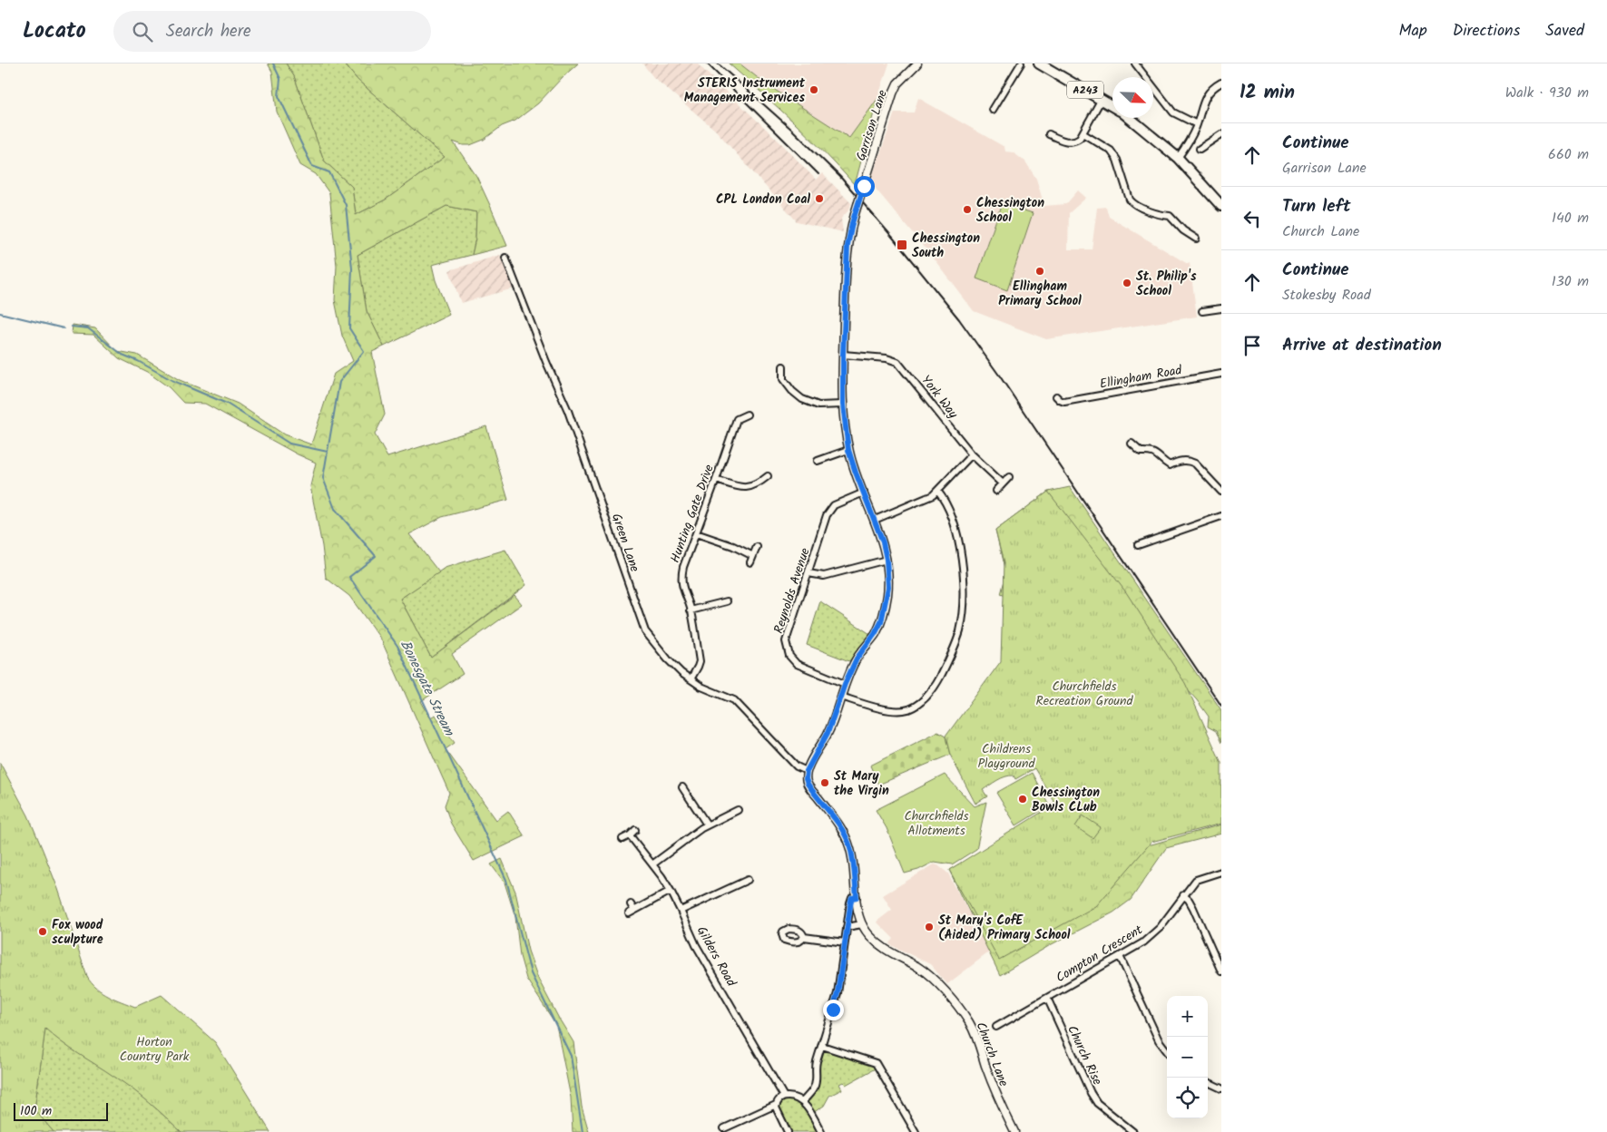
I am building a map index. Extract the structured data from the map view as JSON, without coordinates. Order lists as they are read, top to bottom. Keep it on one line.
{"streets":{"highway":["A243"],"street":["Garrison Lane","Ellingham Road","York Way","Hunting Gate Drive","Green Lane","Reynolds Avenue","Compton Crescent","Gilders Road","Church Lane","Church Rise"]},"crossings":[["Garrison Lane","York Way"],["Garrison Lane","Green Lane"],["Garrison Lane","Reynolds Avenue"],["Garrison Lane","Church Lane"],["Hunting Gate Drive","Green Lane"],["Green Lane","Church Lane"],["Compton Crescent","Church Rise"]],"water":["Bonesgate Stream"],"parks":["Churchfields Recreation Ground","Childrens Playground","Churchfields Allotments","Horton Country Park"],"places":{"other":["STERIS Instrument Management Services","CPL London Coal","Chessington School","Ellingham Primary School","St. Philip's School","St Mary the Virgin","Chessington Bowls CLub","St Mary's CofE (Aided) Primary School","Fox wood sculpture"],"transit":["Chessington South"]},"scale_bar":"100 m","north":"bottom right","page":{"header":"Locato","search":"Search here","nav":["Map","Directions","Saved"],"heading":["12 min","Walk · 930 m"],"list":[["Continue","Garrison Lane","660 m"],["Turn left","Church Lane","140 m"],["Continue","Stokesby Road","130 m"],"Arrive at destination"],"map_buttons":["+","−"],"scale":"100 m"}}
